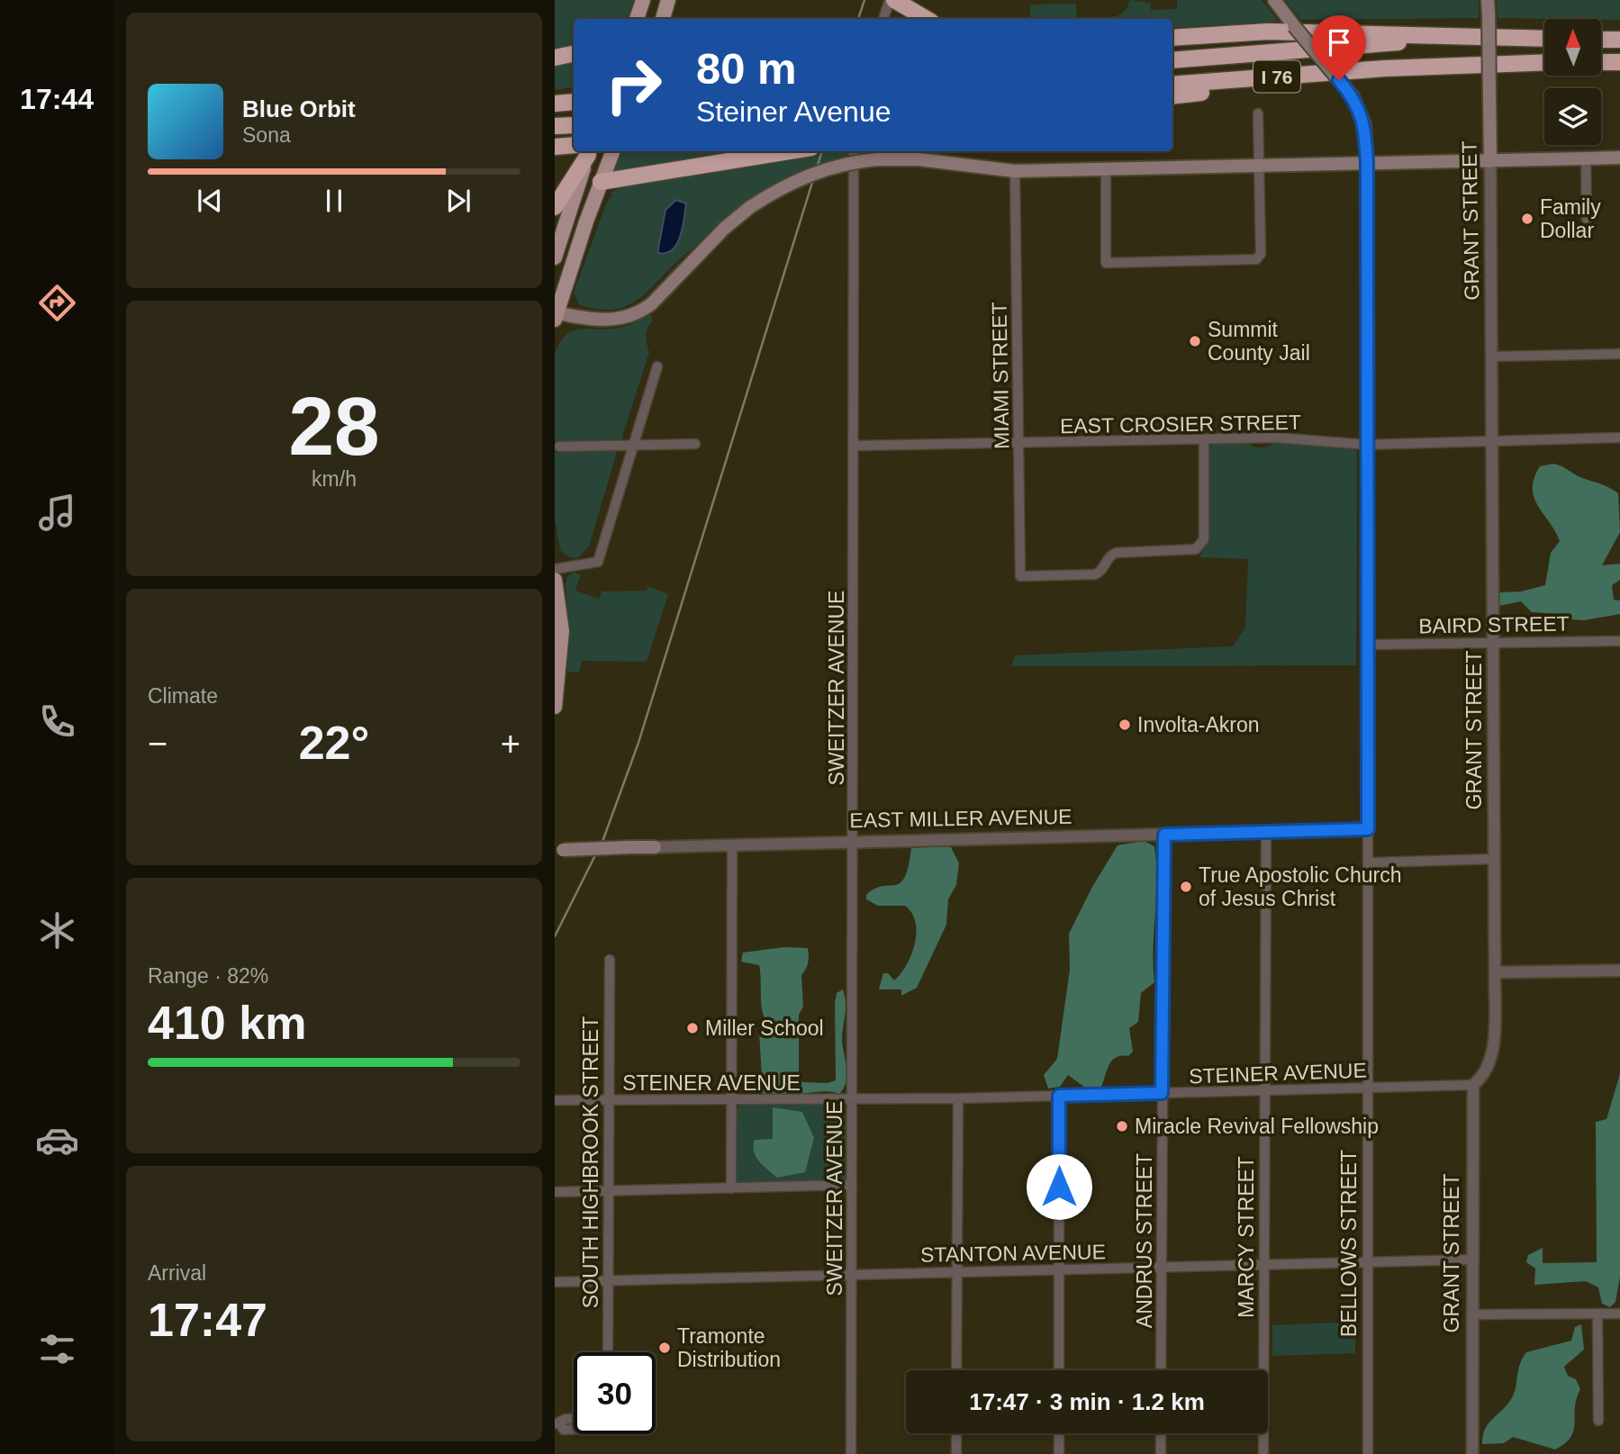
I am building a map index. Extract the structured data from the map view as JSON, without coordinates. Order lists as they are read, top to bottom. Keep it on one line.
{"streets":{"highway":["I 76"],"main road":["GRANT STREET","EAST MILLER AVENUE"],"street":["MIAMI STREET","EAST CROSIER STREET","BAIRD STREET","SWEITZER AVENUE","STEINER AVENUE","SOUTH HIGHBROOK STREET","MARCY STREET","ANDRUS STREET","BELLOWS STREET","STANTON AVENUE"]},"crossings":[["GRANT STREET","EAST CROSIER STREET"],["GRANT STREET","BAIRD STREET"],["GRANT STREET","STEINER AVENUE"],["GRANT STREET","STANTON AVENUE"],["MIAMI STREET","EAST CROSIER STREET"],["EAST CROSIER STREET","SWEITZER AVENUE"],["EAST CROSIER STREET","BELLOWS STREET"],["BAIRD STREET","BELLOWS STREET"],["SWEITZER AVENUE","EAST MILLER AVENUE"],["SWEITZER AVENUE","STEINER AVENUE"],["SWEITZER AVENUE","STANTON AVENUE"],["EAST MILLER AVENUE","MARCY STREET"],["EAST MILLER AVENUE","ANDRUS STREET"],["EAST MILLER AVENUE","BELLOWS STREET"],["STEINER AVENUE","SOUTH HIGHBROOK STREET"],["STEINER AVENUE","MARCY STREET"],["STEINER AVENUE","ANDRUS STREET"],["STEINER AVENUE","BELLOWS STREET"],["SOUTH HIGHBROOK STREET","STANTON AVENUE"],["MARCY STREET","STANTON AVENUE"],["ANDRUS STREET","STANTON AVENUE"],["BELLOWS STREET","STANTON AVENUE"]],"places":["Family Dollar","Summit County Jail","Involta-Akron","True Apostolic Church of Jesus Christ","Miller School","Miracle Revival Fellowship","Tramonte Distribution"],"north":"top","page":{"tabs":"17:44","turn":["80 m","Steiner Avenue"],"song":["Blue Orbit","Sona"],"tile":[["28","km/h"],"Climate",["Range · 82%","410 km"],["Arrival","17:47"]],"heat":["−","22°","+"],"limit":"30","trip":"17:47 · 3 min · 1.2 km"}}
